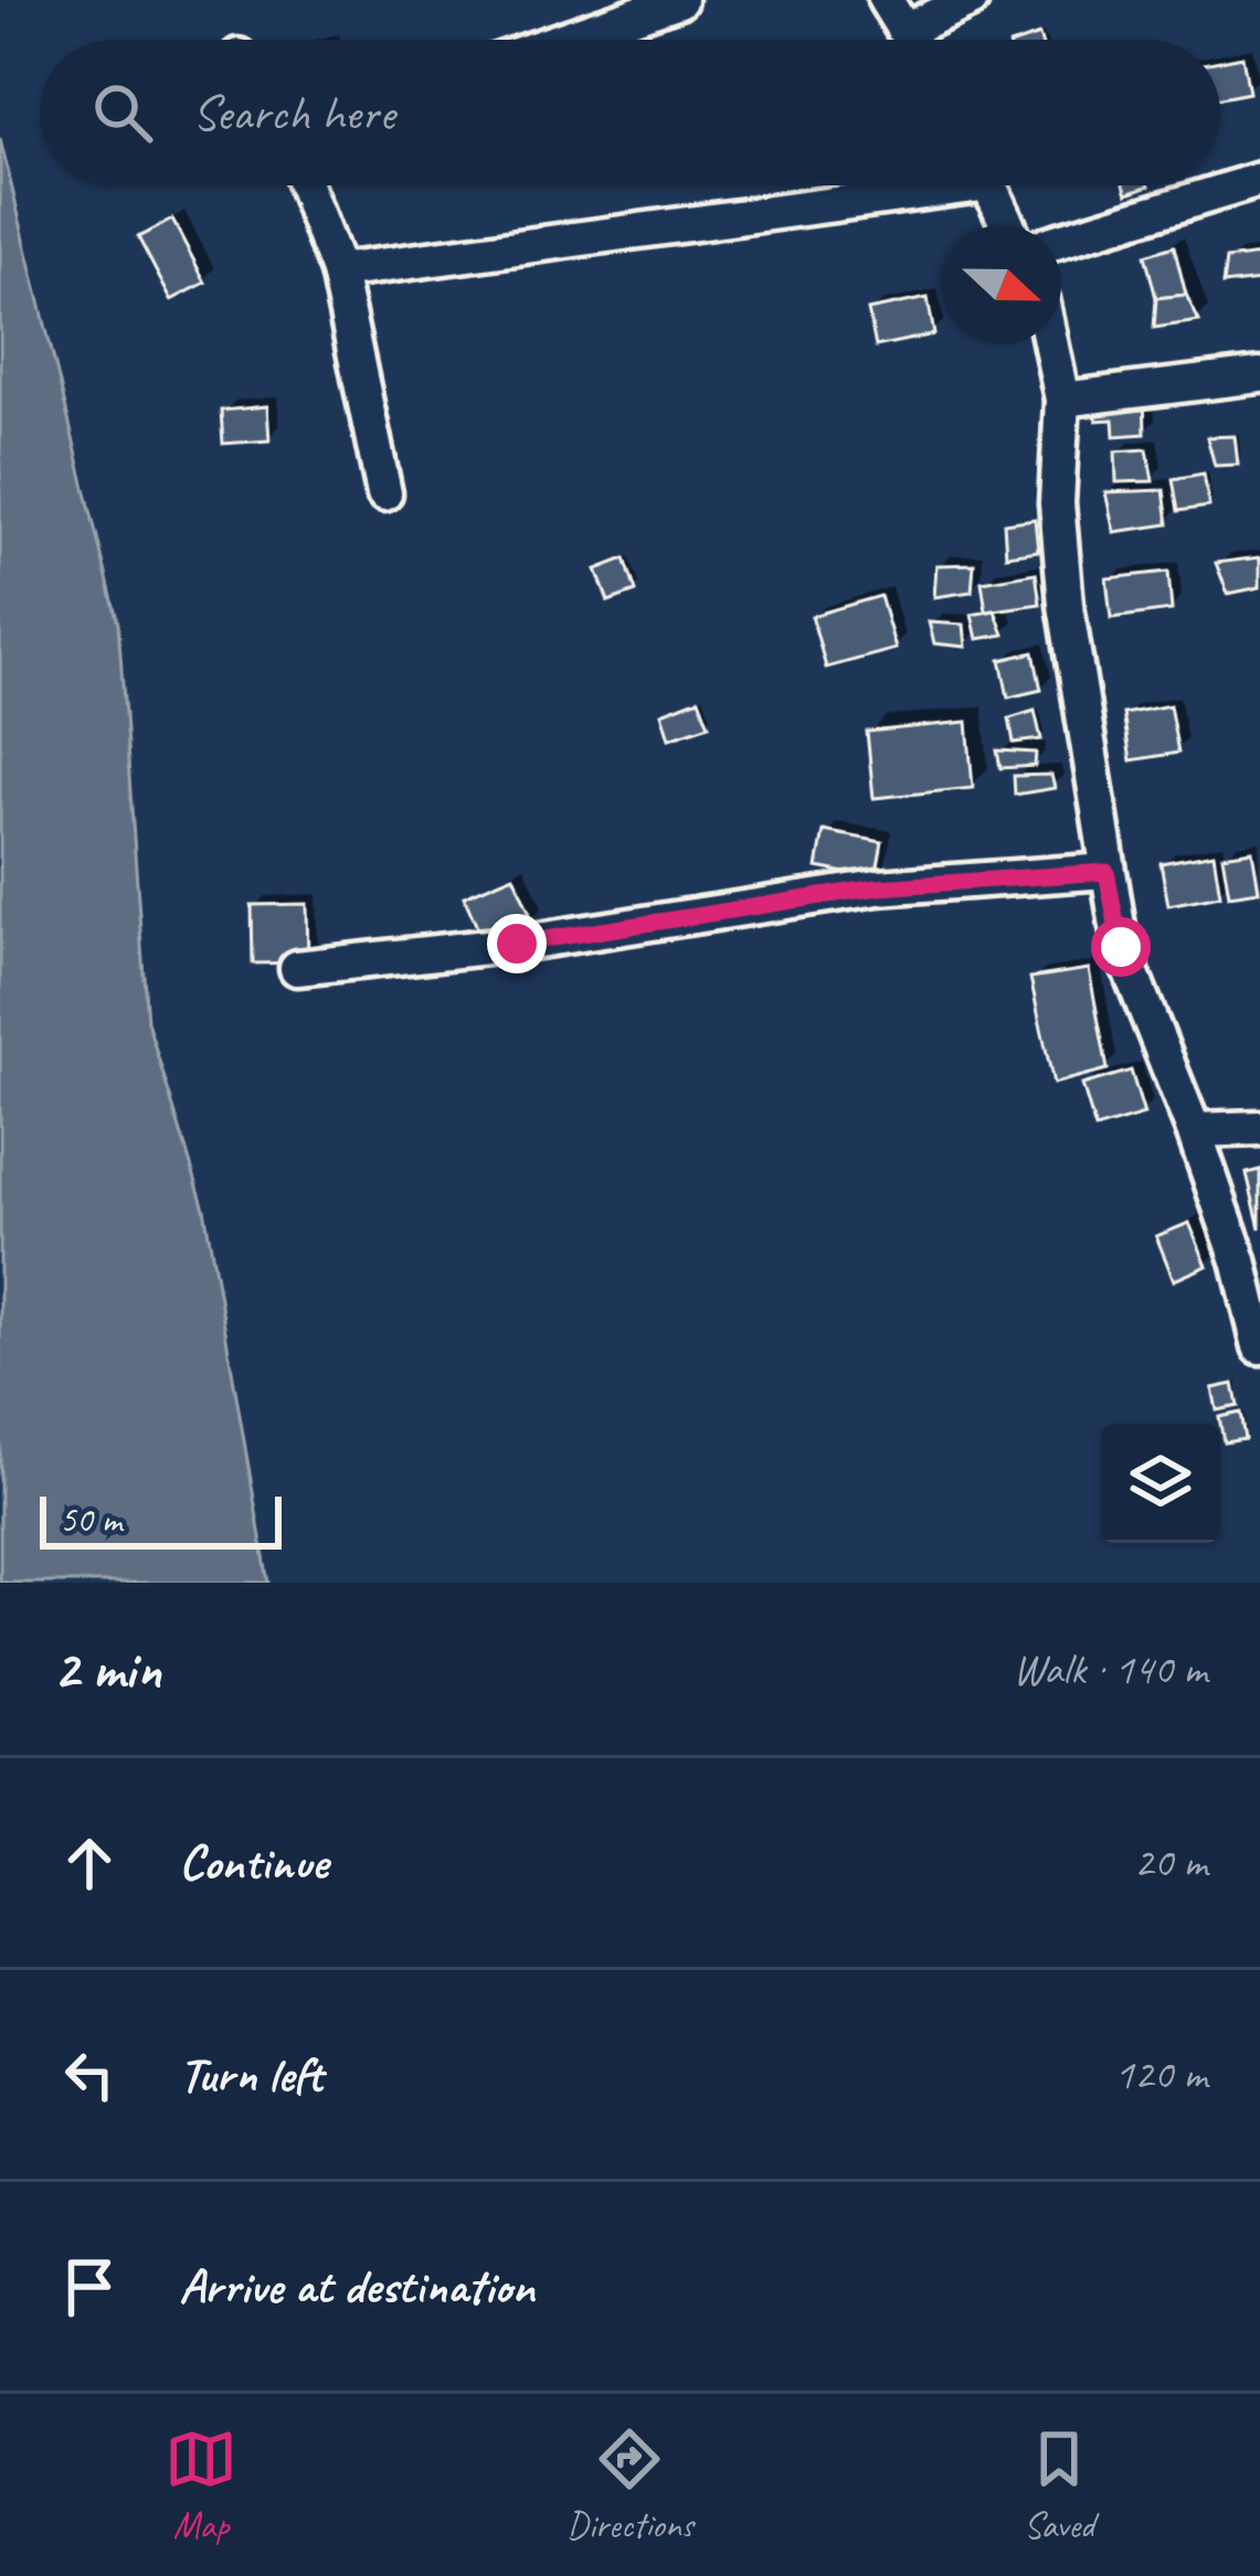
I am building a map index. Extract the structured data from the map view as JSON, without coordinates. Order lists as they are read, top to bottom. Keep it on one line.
{"scale_bar":"50 m","north":"right","page":{"search":"Search here","scale":"50 m","heading":["2 min","Walk · 140 m"],"list":[["Continue","20 m"],["Turn left","120 m"],"Arrive at destination"],"nav":["Map","Directions","Saved"]}}
